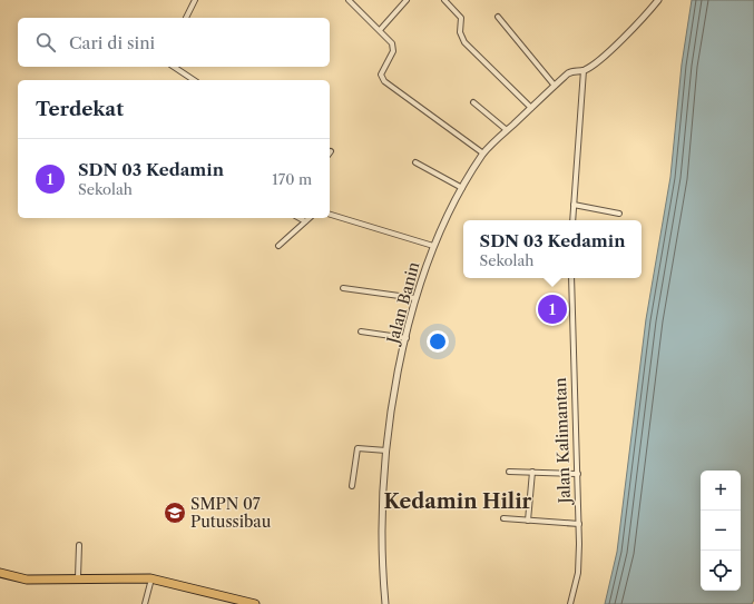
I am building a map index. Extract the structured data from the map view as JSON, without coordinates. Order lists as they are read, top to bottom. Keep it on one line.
{"streets":{"street":["Jalan Banin","Jalan Kalimantan"]},"districts":["Kedamin Hilir"],"places":{"school or university":["SMPN 07 Putussibau"]},"page":{"search":"Cari di sini","heading":"Terdekat","list":[{"mark":"1","name":"SDN 03 Kedamin","note":"Sekolah","value":"170 m"}],"popup":["SDN 03 Kedamin","Sekolah"],"pins":"1","map_buttons":["+","−"]}}
